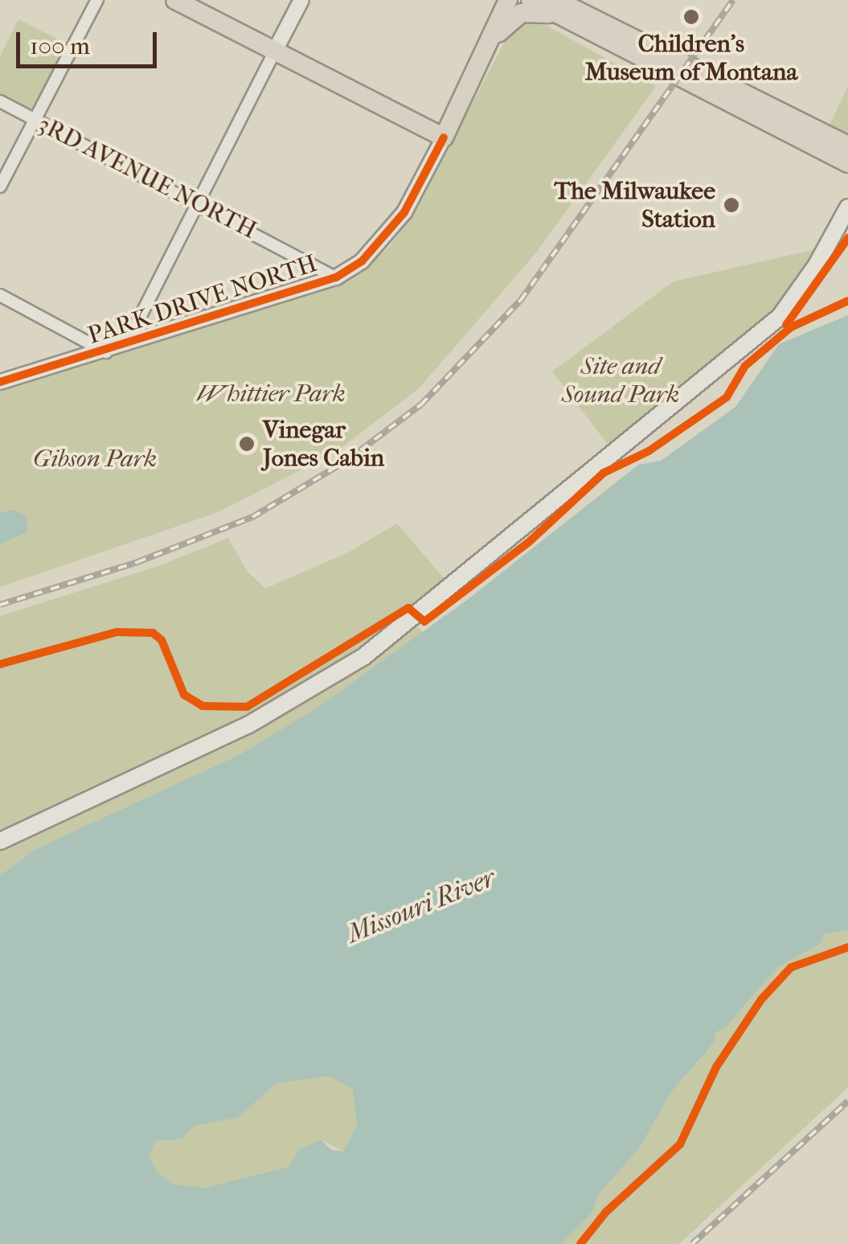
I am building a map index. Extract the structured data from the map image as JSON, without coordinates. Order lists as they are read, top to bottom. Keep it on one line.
{"streets":{"main road":["PARK DRIVE NORTH"],"street":["3RD AVENUE NORTH"]},"crossings":[["3RD AVENUE NORTH","PARK DRIVE NORTH"]],"water":["Missouri River"],"parks":["Site and Sound Park","Whittier Park","Gibson Park"],"places":["Children's Museum of Montana","The Milwaukee Station","Vinegar Jones Cabin"],"scale_bar":"100 m"}
